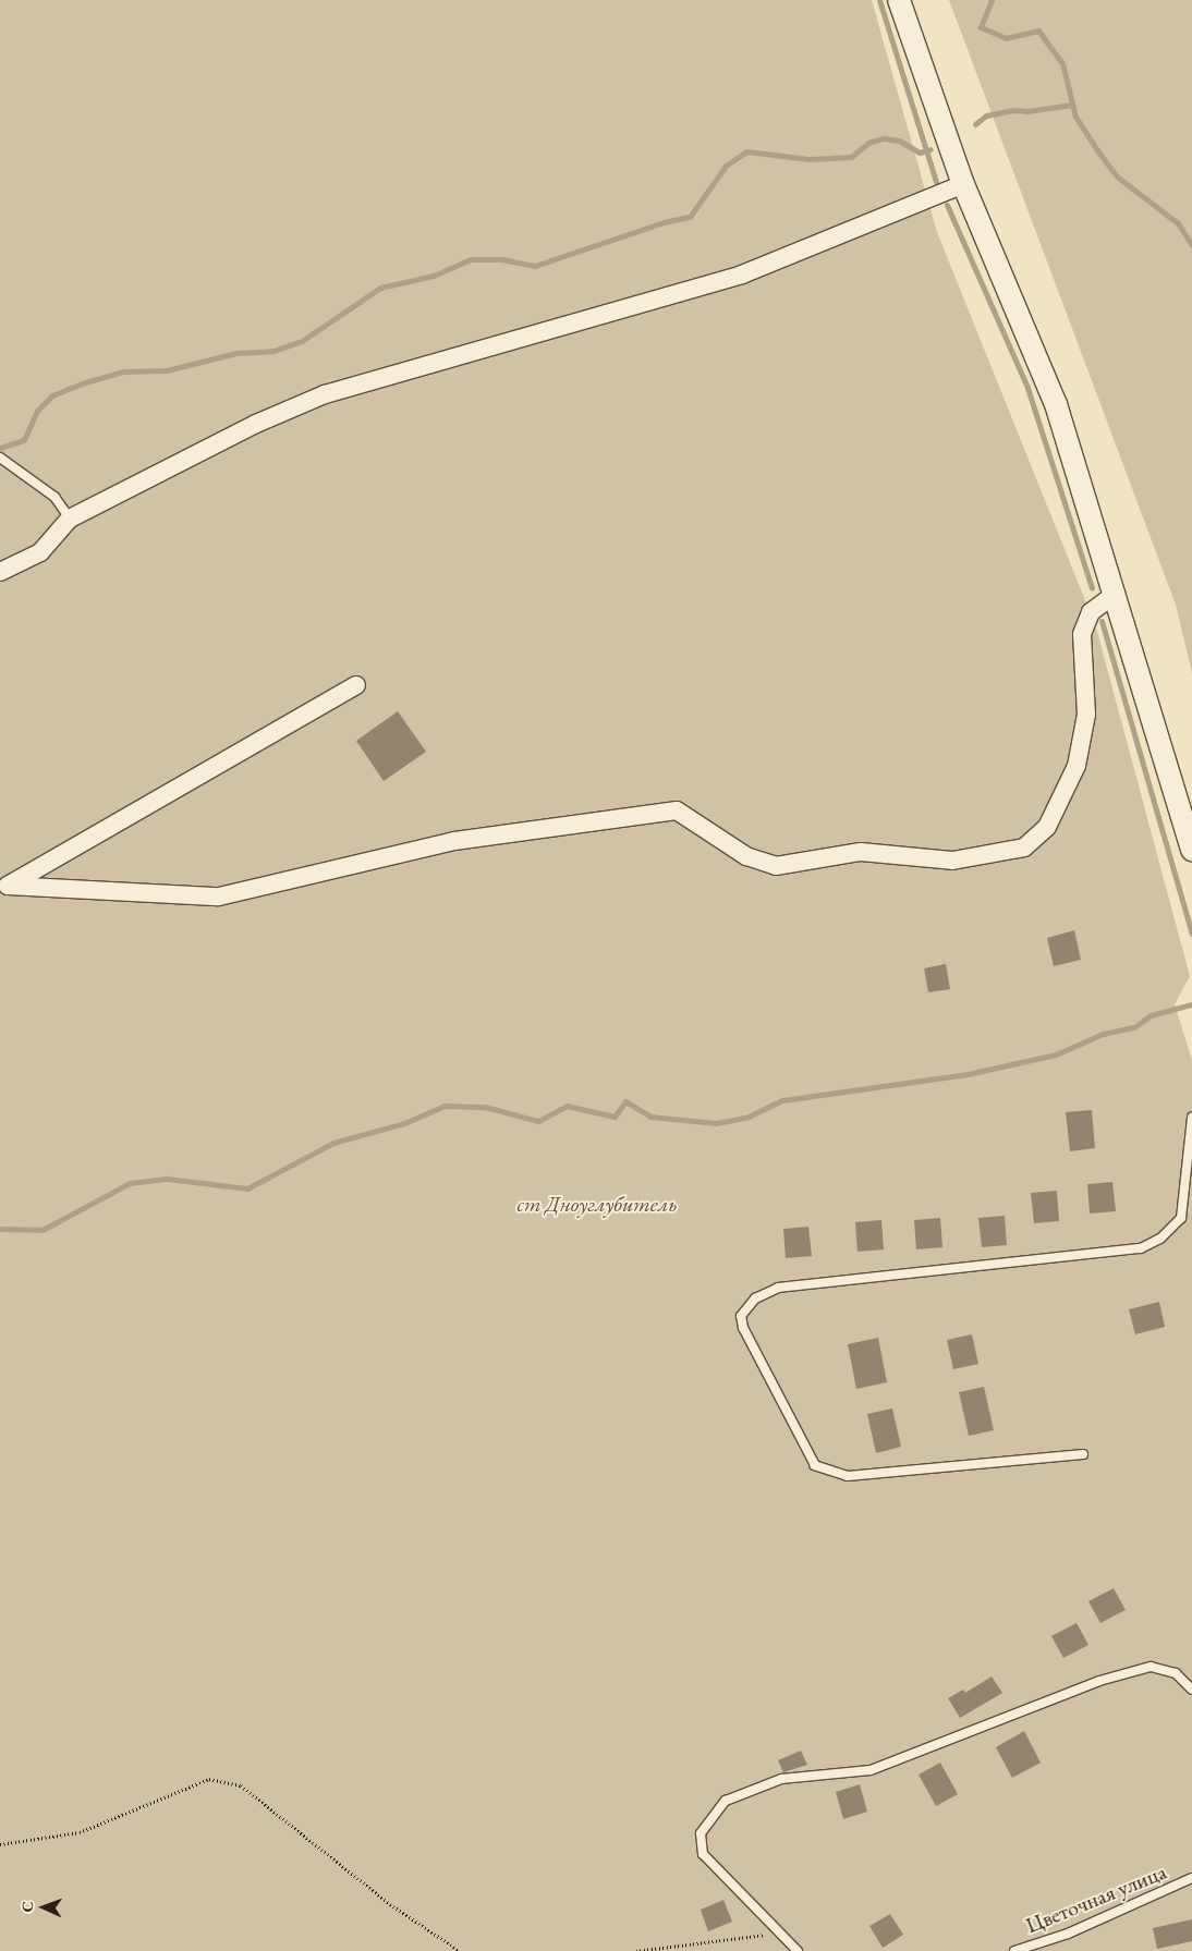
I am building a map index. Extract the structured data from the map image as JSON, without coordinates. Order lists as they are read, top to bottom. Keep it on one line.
{"streets":{"lane":["Цветочная улица"]},"parks":["ст Дноуглубитель"],"north":"left"}
